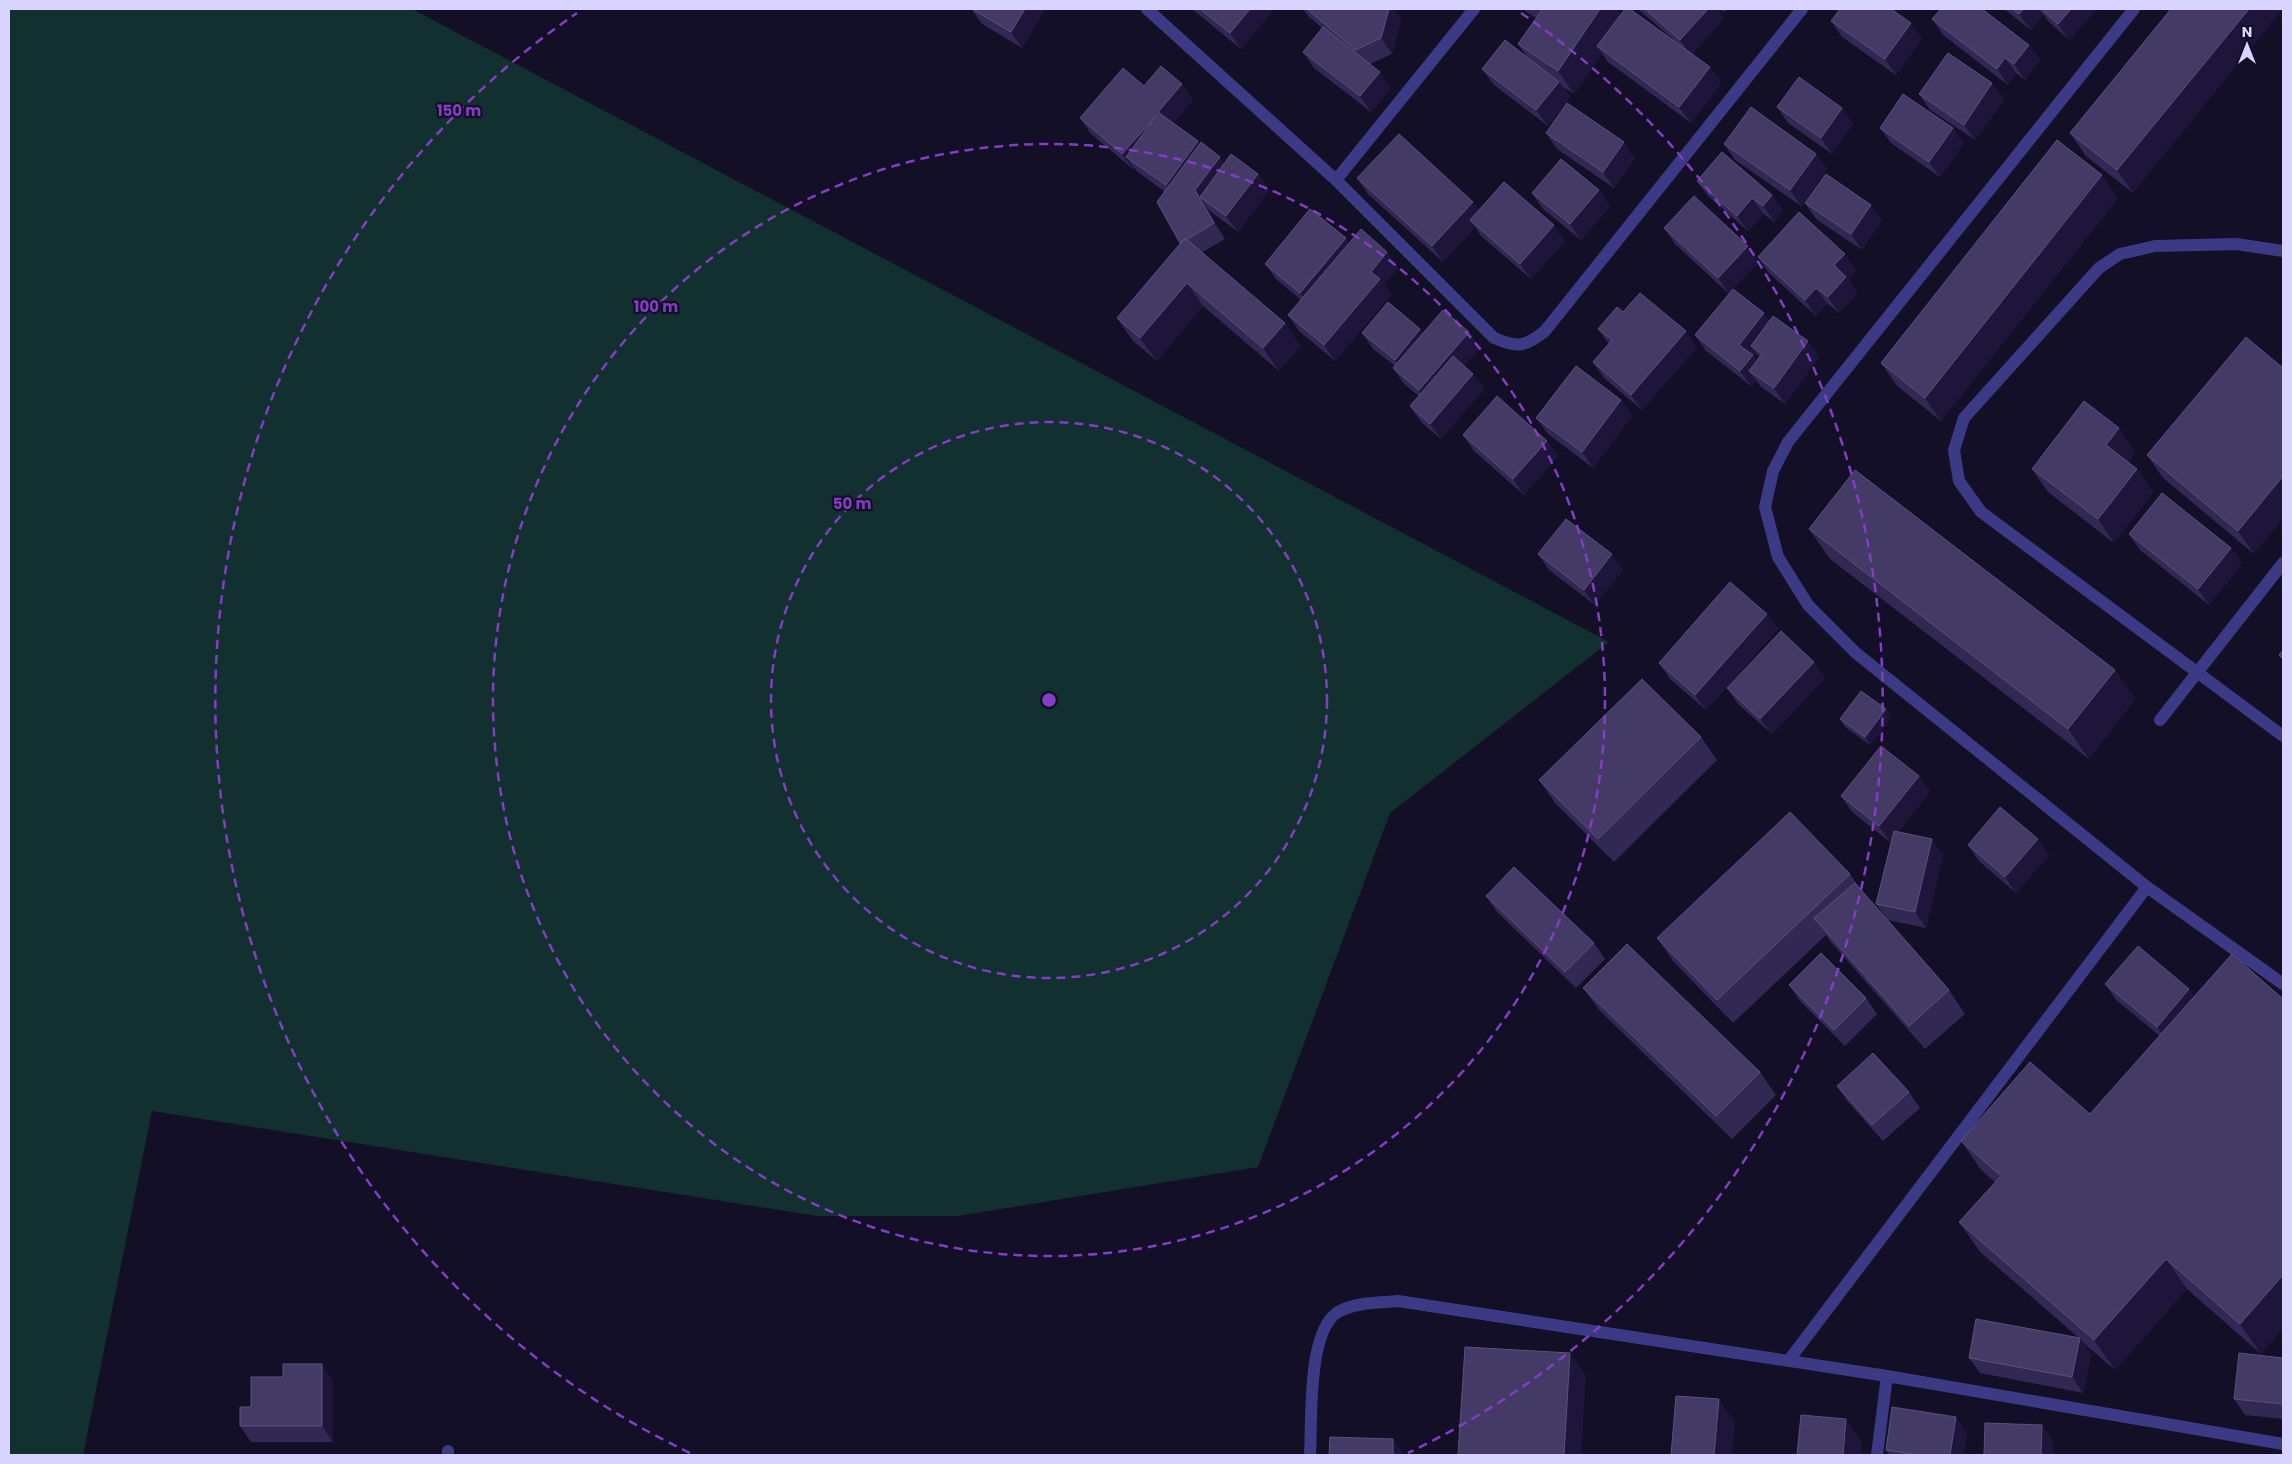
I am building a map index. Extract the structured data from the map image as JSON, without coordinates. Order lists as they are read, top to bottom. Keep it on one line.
{"north":"top","rings":["150 m","100 m","50 m"]}
